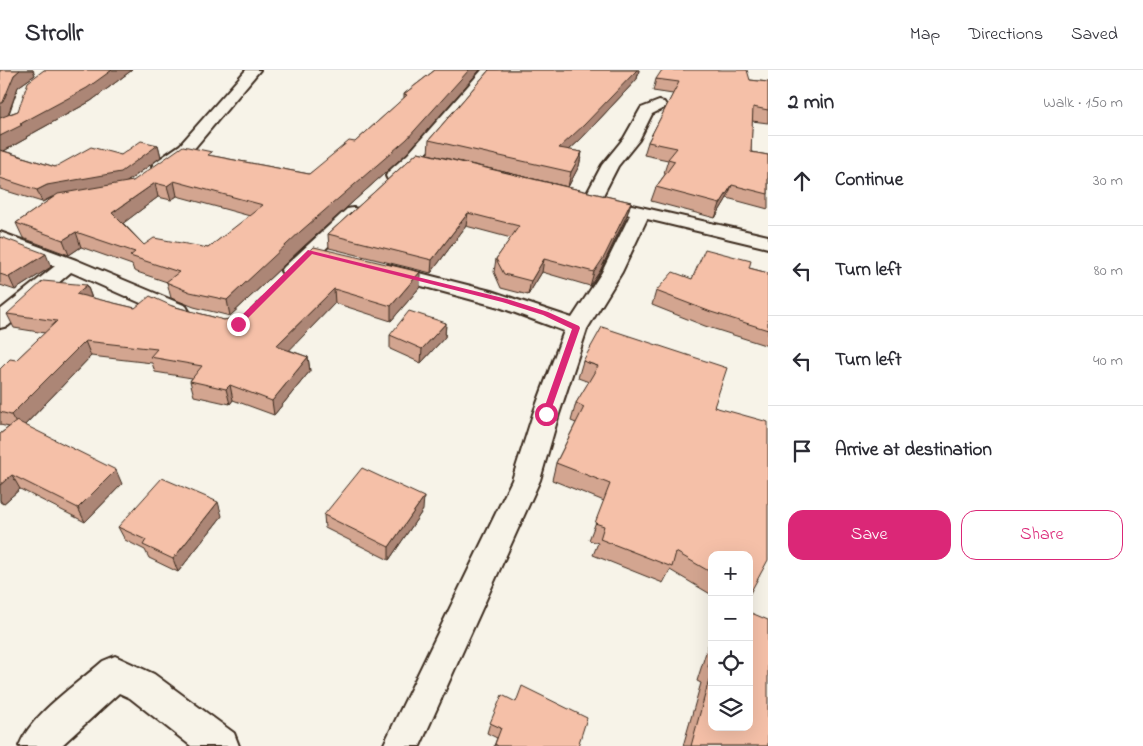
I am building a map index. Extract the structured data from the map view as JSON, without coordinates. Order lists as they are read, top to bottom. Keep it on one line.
{"page":{"header":"Strollr","nav":["Map","Directions","Saved"],"heading":["2 min","Walk · 150 m"],"list":[["Continue","30 m"],["Turn left","80 m"],["Turn left","40 m"],"Arrive at destination"],"buttons":["Save","Share"],"map_buttons":["+","−"]}}
